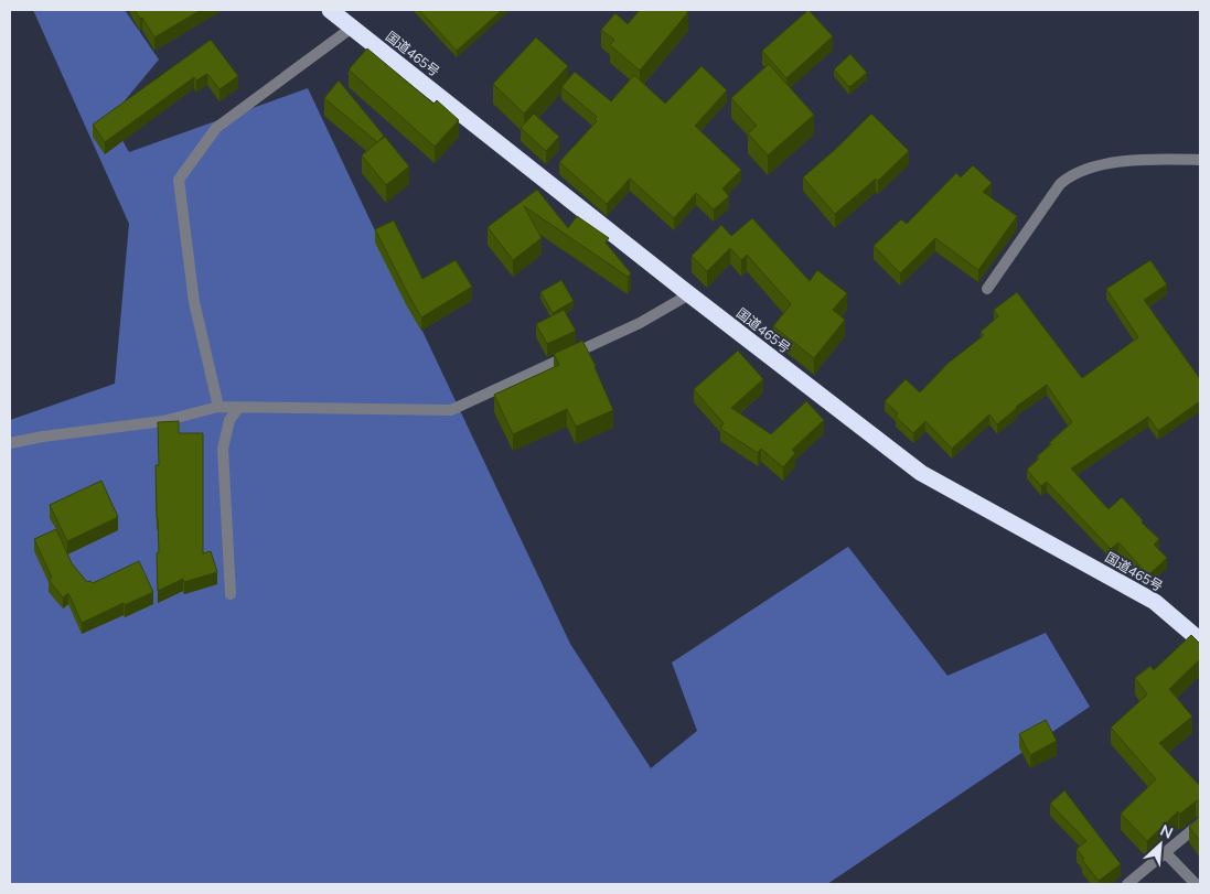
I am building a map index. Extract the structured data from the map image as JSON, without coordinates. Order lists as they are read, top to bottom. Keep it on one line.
{"streets":{"highway":["国道465号"]},"north":"top right"}
